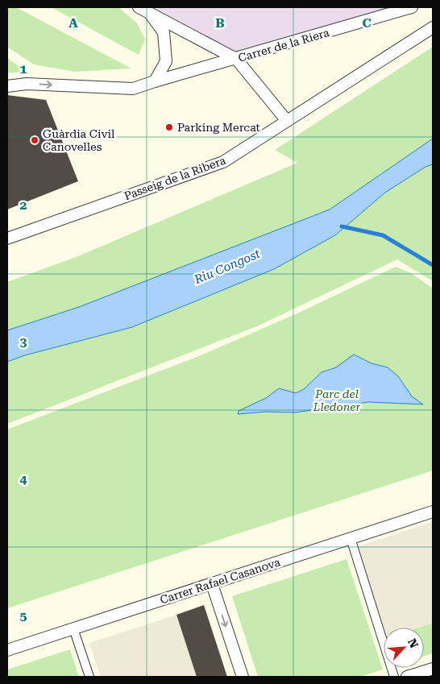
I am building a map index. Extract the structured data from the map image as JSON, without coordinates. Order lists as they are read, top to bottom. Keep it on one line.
{"streets":{"street":["Carrer de la Riera","Passeig de la Ribera","Carrer Rafael Casanova"]},"one_way":["Carrer de la Riera"],"water":["Riu Congost"],"parks":["Parc del Lledoner"],"places":["Parking Mercat","Guàrdia Civil Canovelles"],"north":"top right","grid":{"columns":["A","B","C"],"rows":["1","2","3","4","5"]}}
